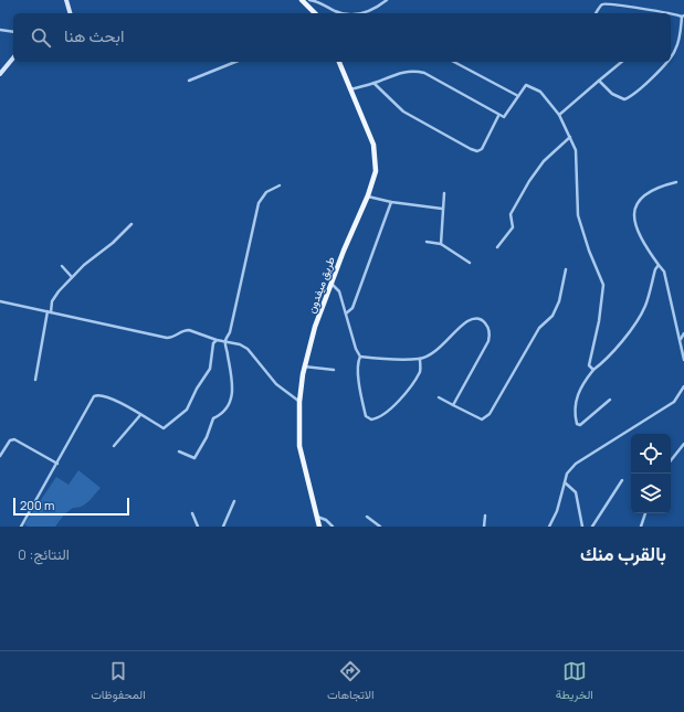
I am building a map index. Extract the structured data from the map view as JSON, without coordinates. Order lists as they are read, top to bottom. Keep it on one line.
{"streets":{"main road":["طريق ميفدون"]},"scale_bar":"200 m","page":{"search":"ابحث هنا","scale":"200 m","heading":["بالقرب منك","النتائج: 0"],"nav":["الخريطة","الاتجاهات","المحفوظات"]}}
